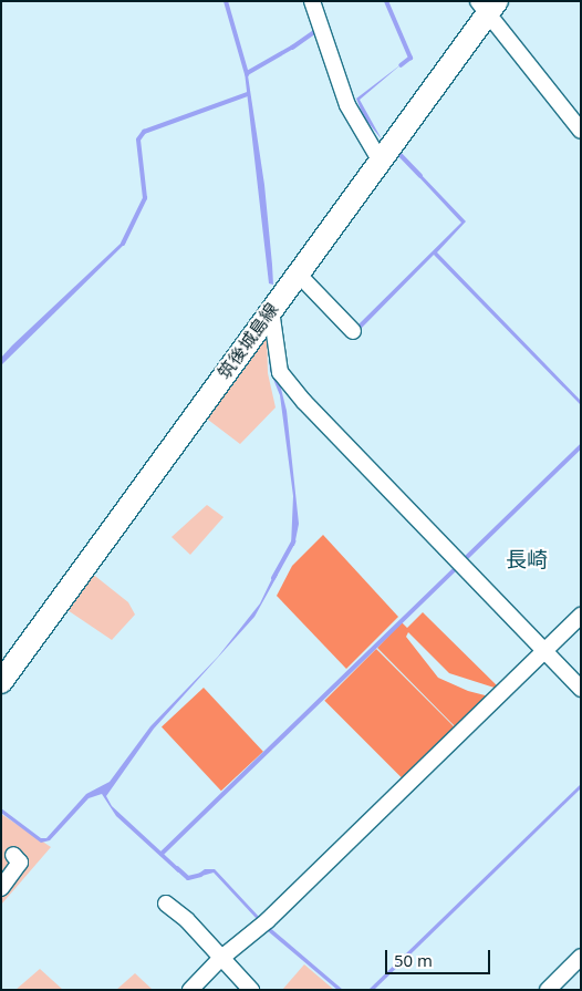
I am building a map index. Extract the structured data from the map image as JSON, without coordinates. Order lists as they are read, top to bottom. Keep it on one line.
{"streets":{"main road":["筑後城島線"]},"districts":["長崎"],"scale_bar":"50 m"}
